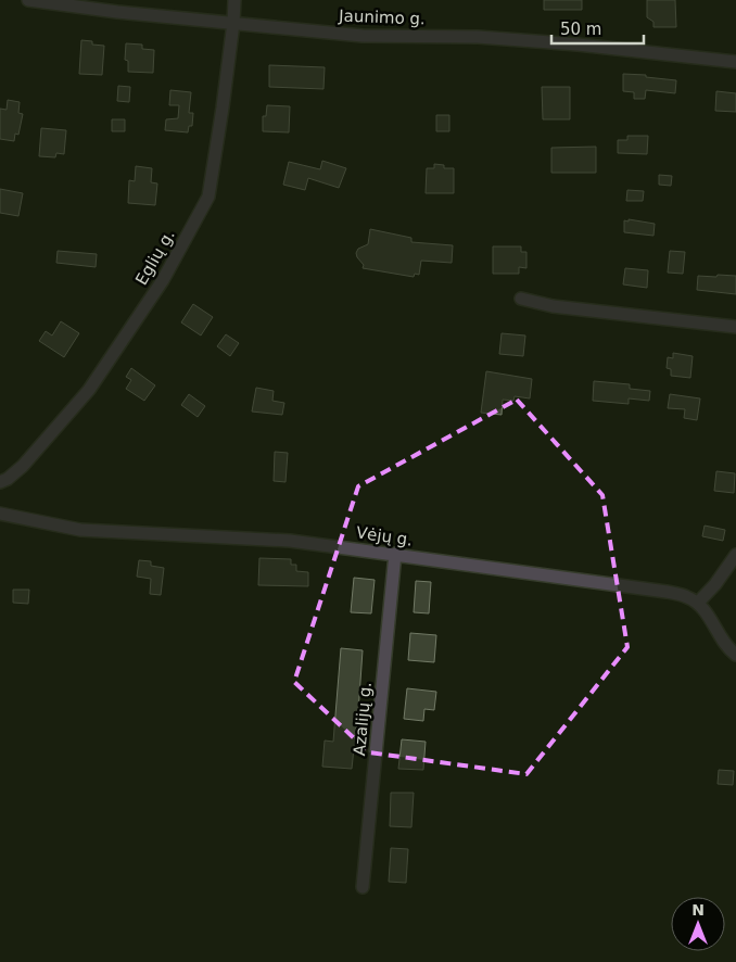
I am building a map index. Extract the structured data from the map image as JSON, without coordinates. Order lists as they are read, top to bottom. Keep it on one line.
{"streets":{"street":["Jaunimo g.","Eglių g.","Vėjų g.","Azalijų g."]},"crossings":[["Jaunimo g.","Eglių g."],["Vėjų g.","Azalijų g."]],"scale_bar":"50 m","north":"top"}
